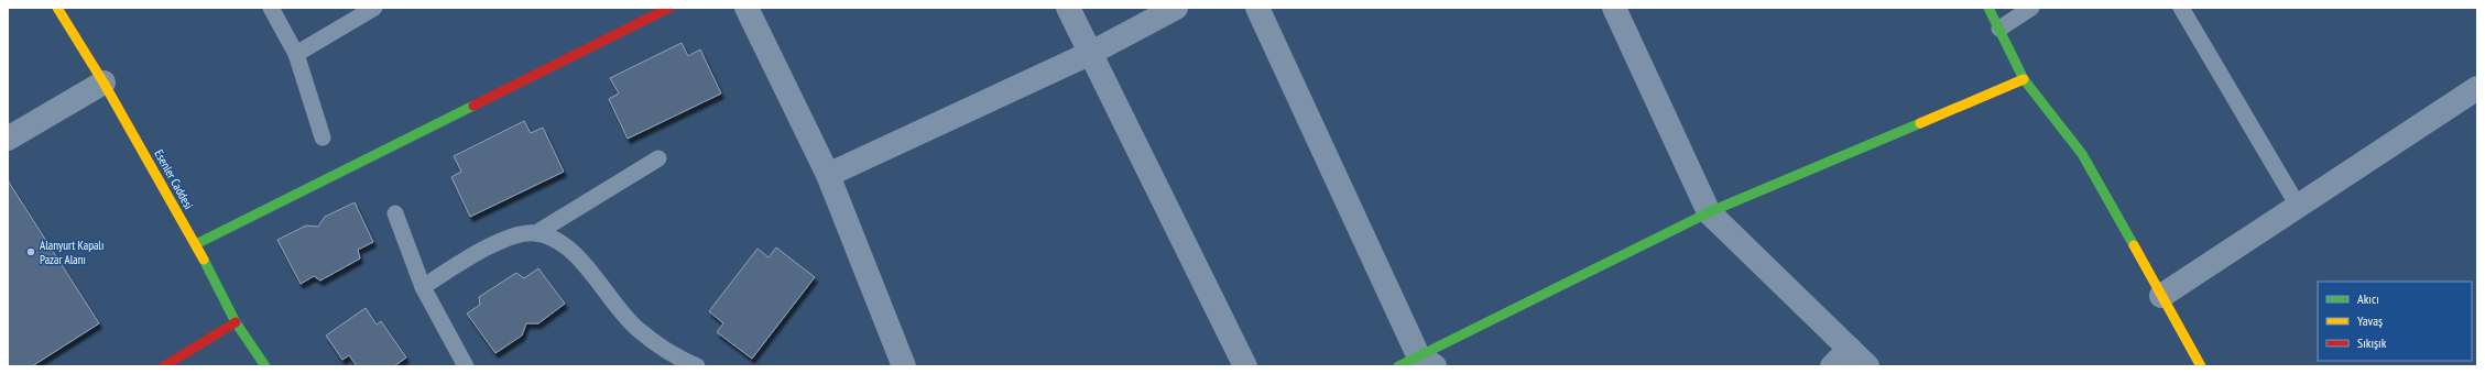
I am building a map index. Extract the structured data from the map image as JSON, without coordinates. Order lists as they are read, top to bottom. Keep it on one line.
{"streets":{"street":["Esenler Caddesi"]},"places":["Alanyurt Kapalı Pazar Alanı"],"legend":["Akıcı","Yavaş","Sıkışık"]}
